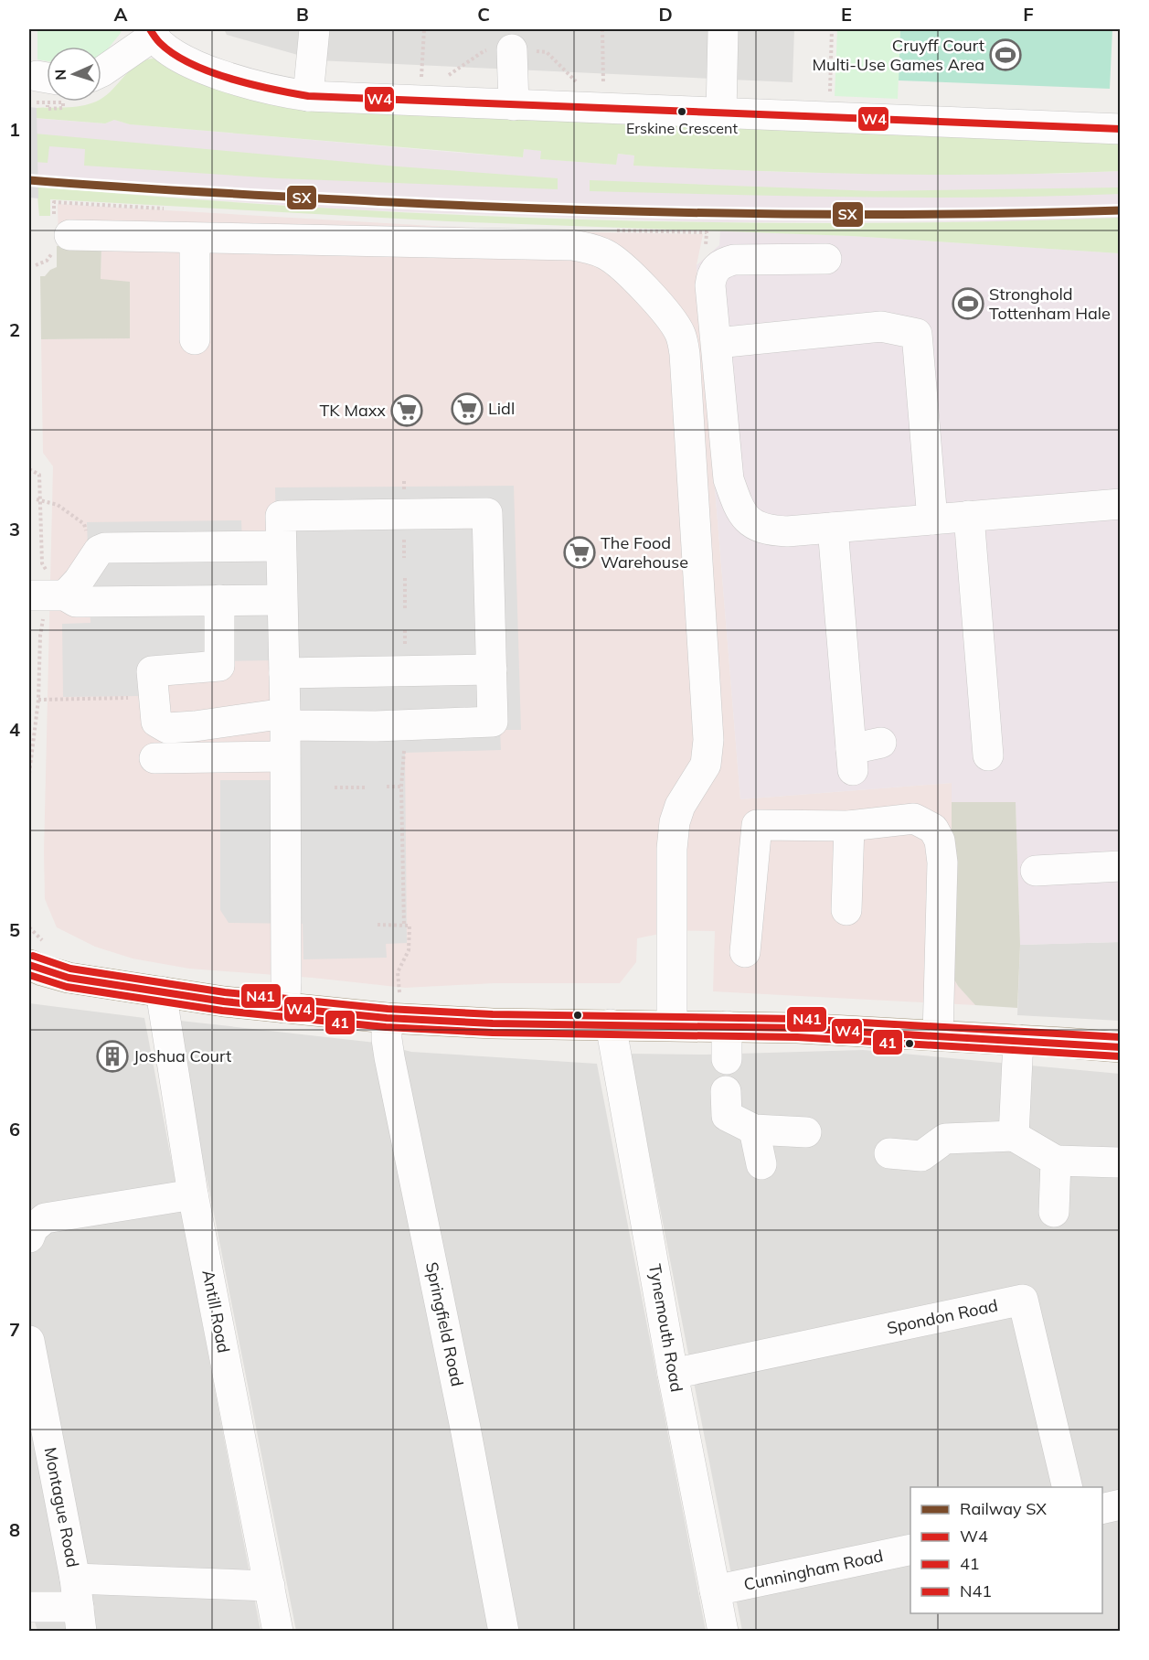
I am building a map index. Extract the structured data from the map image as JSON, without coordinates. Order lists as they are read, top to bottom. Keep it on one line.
{"streets":{"street":["Antill Road","Spondon Road","Springfield Road","Tynemouth Road","Montague Road","Cunningham Road"]},"crossings":[["Antill Road","Montague Road"],["Spondon Road","Tynemouth Road"],["Tynemouth Road","Cunningham Road"]],"places":{"sports":["Cruyff Court Multi-Use Games Area","Stronghold Tottenham Hale"],"other":["Erskine Crescent"],"supermarket":["Lidl","TK Maxx","The Food Warehouse"],"building":["Joshua Court"]},"lines":["transit line W4","rail line SX","transit line N41","transit line 41"],"legend":["Railway SX","W4","41","N41"],"north":"left","grid":{"columns":["A","B","C","D","E","F"],"rows":["1","2","3","4","5","6","7","8"]}}
